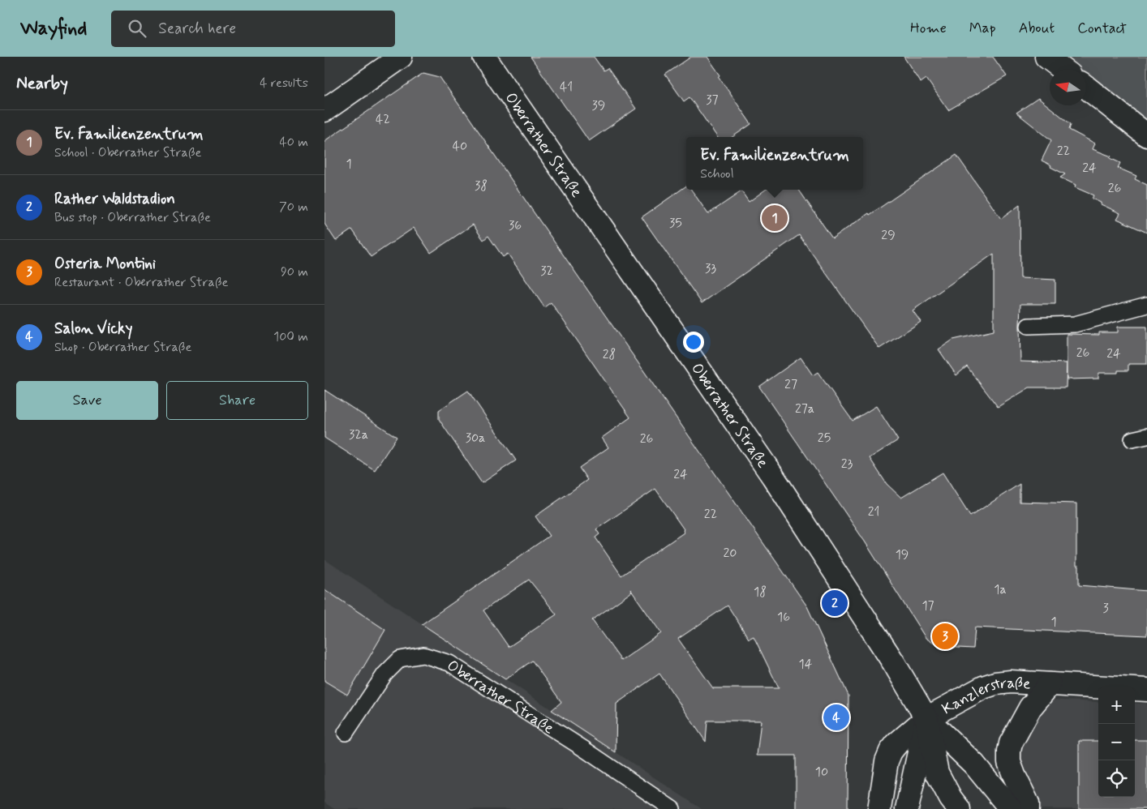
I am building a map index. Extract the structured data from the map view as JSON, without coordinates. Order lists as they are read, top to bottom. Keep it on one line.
{"streets":{"main road":["Oberrather Straße","Kanzlerstraße"]},"crossings":[["Oberrather Straße","Kanzlerstraße"]],"house_numbers":["41","37","39","42","40","22","1","24","38","26","35","36","29","33","32","26","24","28","27","27a","32a","30a","25","26","23","24","21","22","20","19","1a","18","17","3","16","1","14","10"],"north":"left","page":{"header":"Wayfind","search":"Search here","nav":["Home","Map","About","Contact"],"heading":["Nearby","4 results"],"list":[{"mark":"1","name":"Ev. Familienzentrum","note":"School · Oberrather Straße","value":"40 m"},{"mark":"2","name":"Rather Waldstadion","note":"Bus stop · Oberrather Straße","value":"70 m"},{"mark":"3","name":"Osteria Montini","note":"Restaurant · Oberrather Straße","value":"90 m"},{"mark":"4","name":"Salon Vicky","note":"Shop · Oberrather Straße","value":"100 m"}],"popup":["Ev. Familienzentrum","School"],"pins":["1","2","3","4"],"buttons":["Save","Share"],"map_buttons":["+","−"]}}
